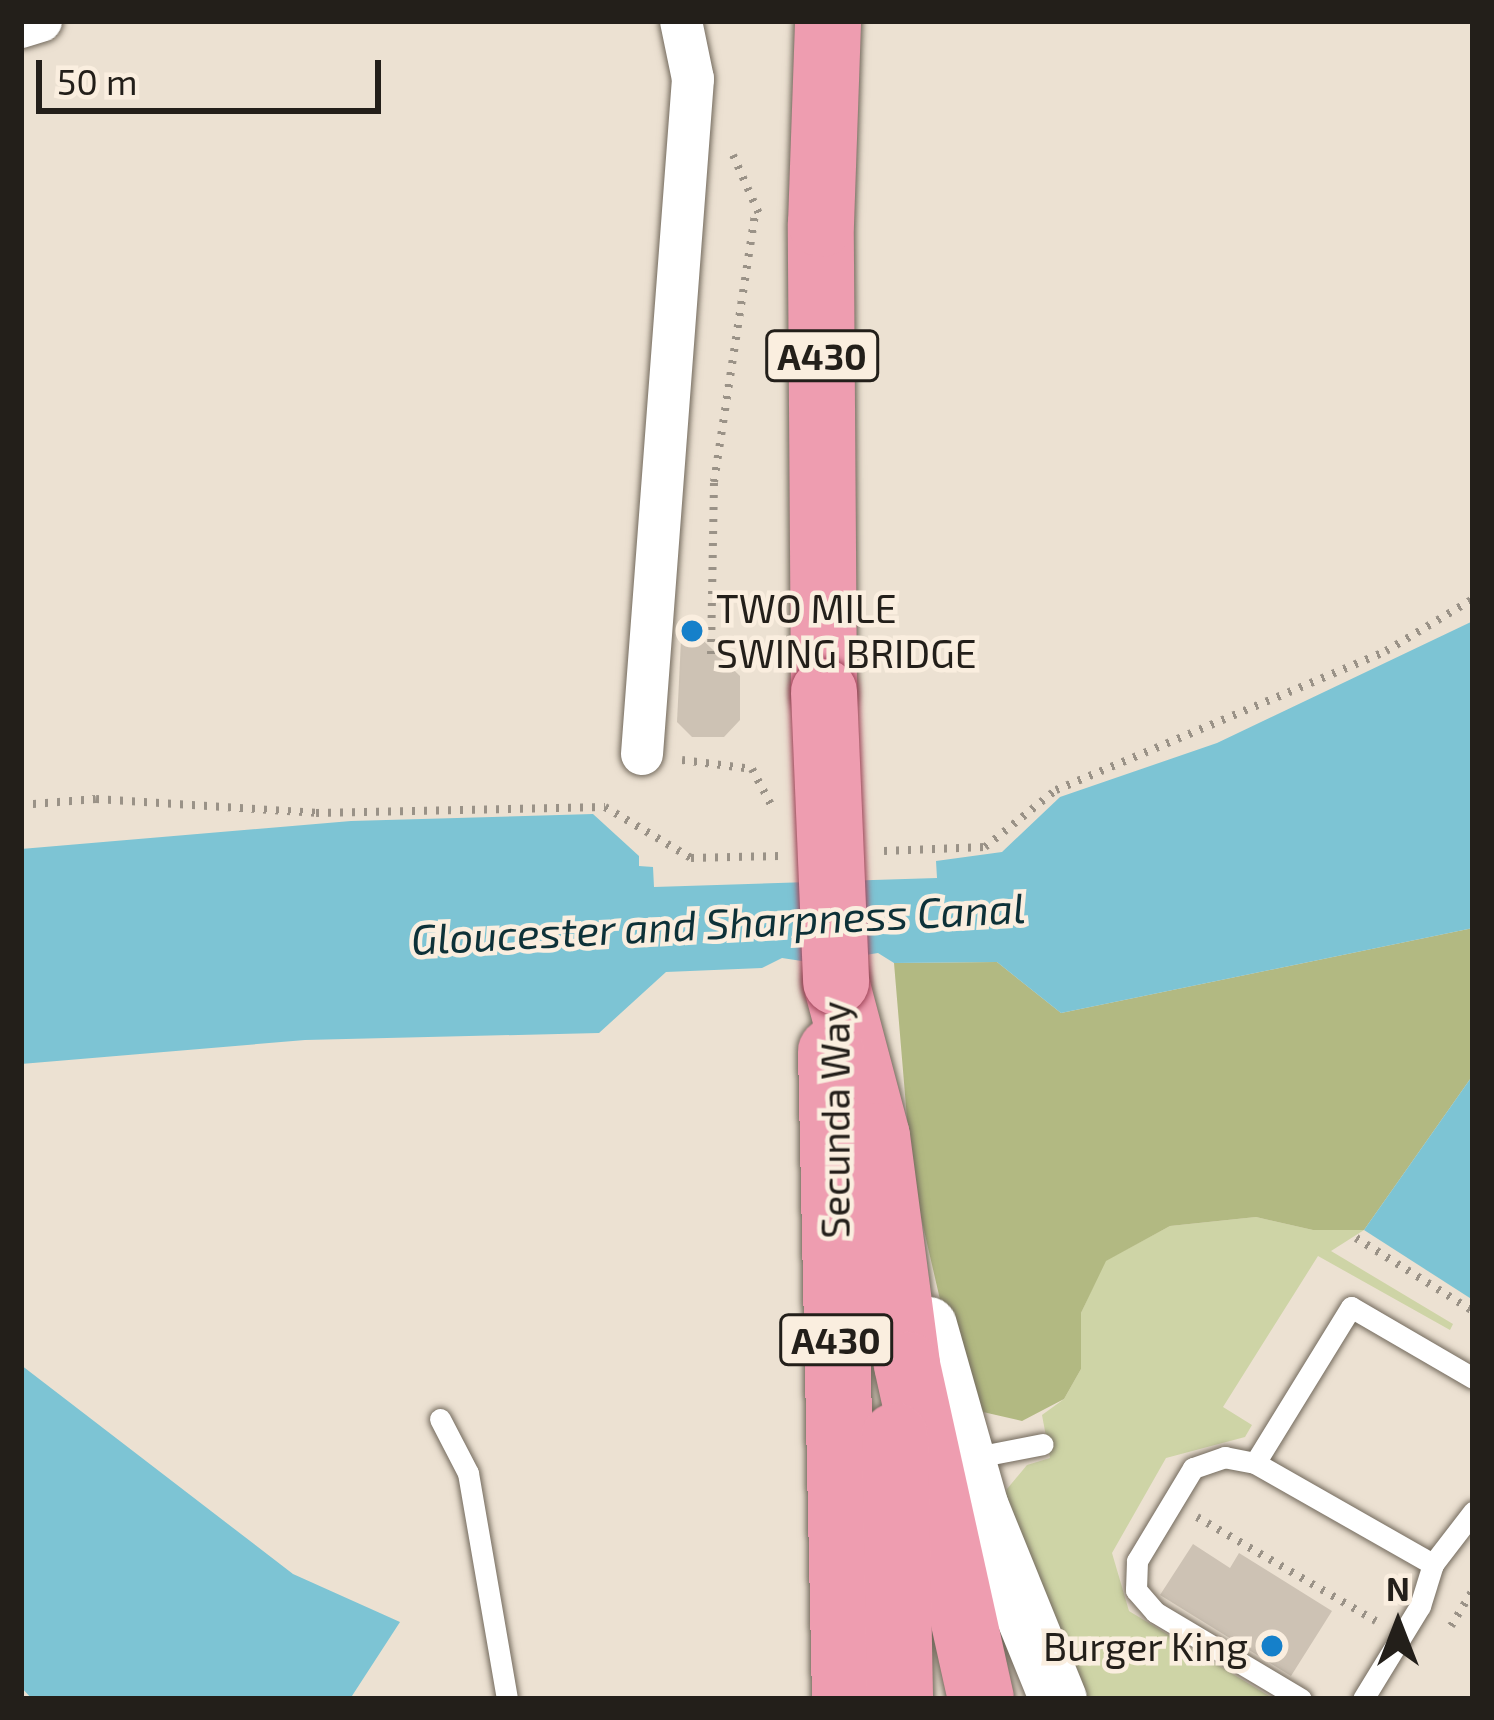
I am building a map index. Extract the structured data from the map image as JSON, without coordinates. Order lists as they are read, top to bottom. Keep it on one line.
{"streets":{"main road":["A430","Secunda Way"]},"crossings":[["A430","Secunda Way"]],"water":["Gloucester and Sharpness Canal"],"places":["TWO MILE SWING BRIDGE","Burger King"],"scale_bar":"50 m","north":"top"}
